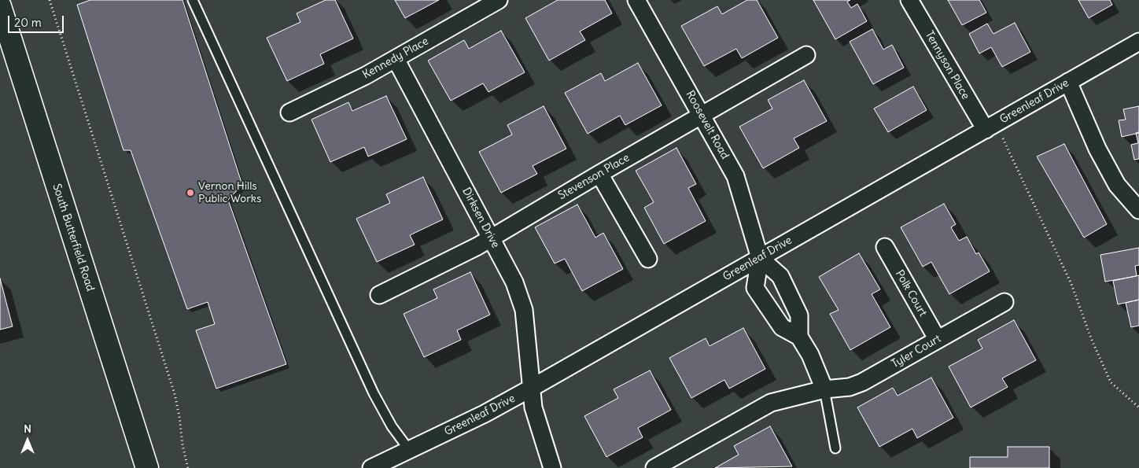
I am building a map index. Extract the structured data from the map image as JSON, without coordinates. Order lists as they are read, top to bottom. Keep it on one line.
{"streets":{"main road":["South Butterfield Road"],"street":["Kennedy Place","Tennyson Place","Greenleaf Drive","Roosevelt Road","Stevenson Place","Dirksen Drive","Polk Court","Tyler Court"]},"crossings":[["Kennedy Place","Dirksen Drive"],["Tennyson Place","Greenleaf Drive"],["Greenleaf Drive","Roosevelt Road"],["Greenleaf Drive","Dirksen Drive"],["Roosevelt Road","Stevenson Place"],["Stevenson Place","Dirksen Drive"],["Polk Court","Tyler Court"]],"places":["Vernon Hills Public Works"],"scale_bar":"20 m","north":"top"}
